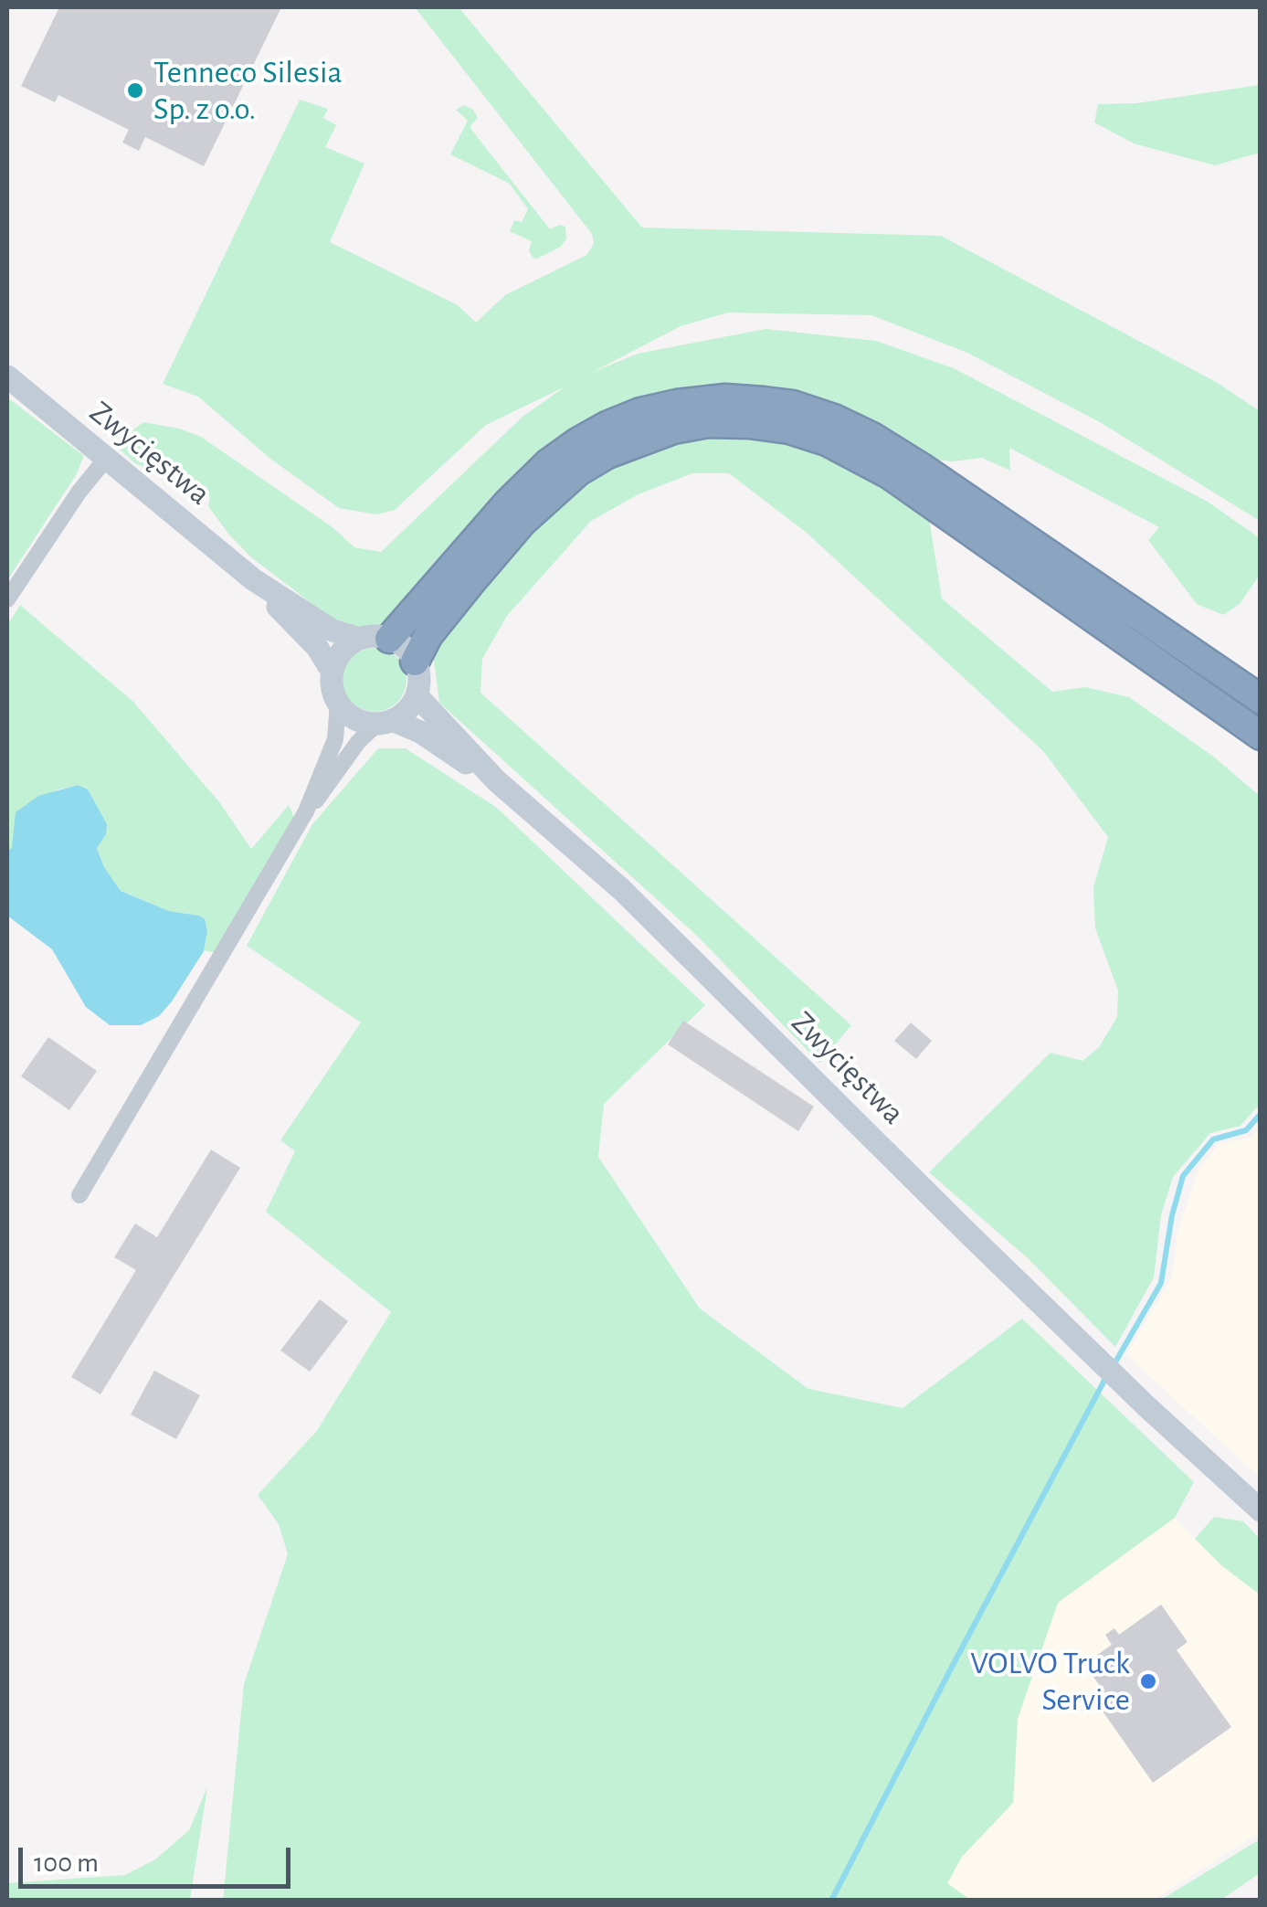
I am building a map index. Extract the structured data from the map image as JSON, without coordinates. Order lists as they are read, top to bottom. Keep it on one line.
{"streets":{"main road":["Zwycięstwa"]},"places":["Tenneco Silesia Sp. z o.o.","VOLVO Truck Service"],"scale_bar":"100 m"}
